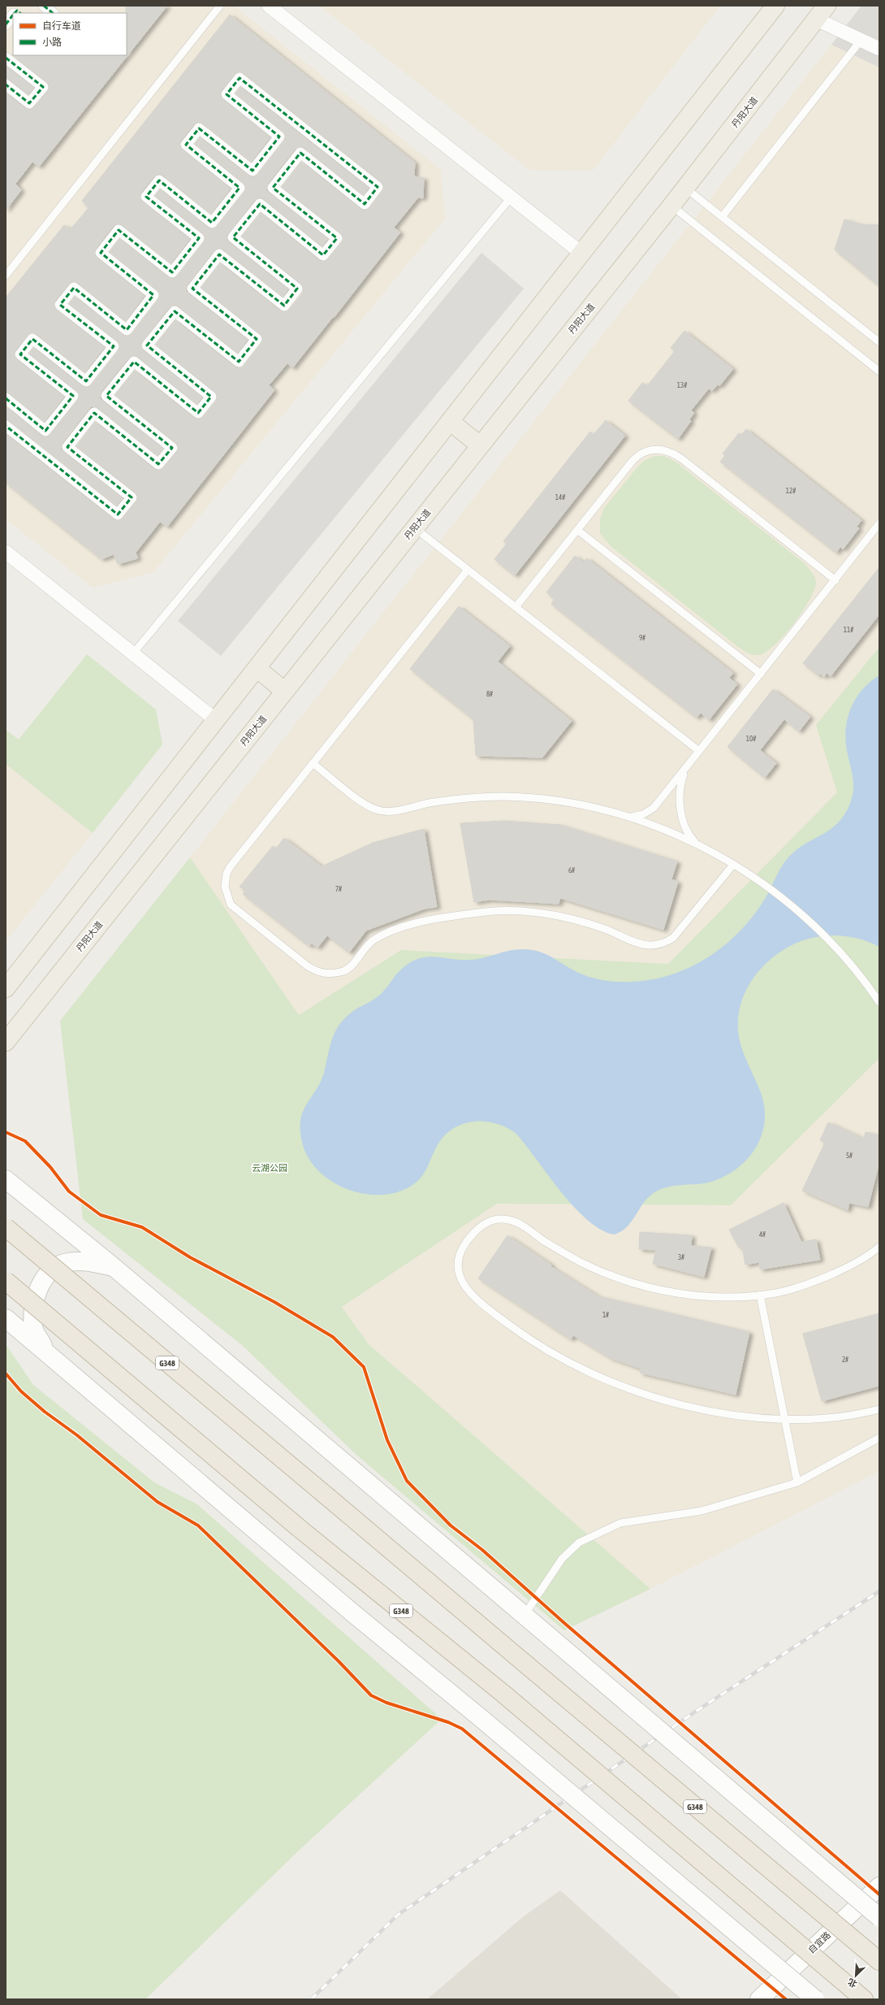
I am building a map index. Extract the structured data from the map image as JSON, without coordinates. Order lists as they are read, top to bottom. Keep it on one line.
{"streets":{"highway":["G348"],"main road":["丹阳大道"],"street":["自宜路"]},"parks":["云湖公园"],"house_numbers":["13#","12#","14#","11#","9#","8#","10#","6#","7#","5#","4#","3#","1#","2#"],"legend":["自行车道","小路"],"north":"bottom left"}
